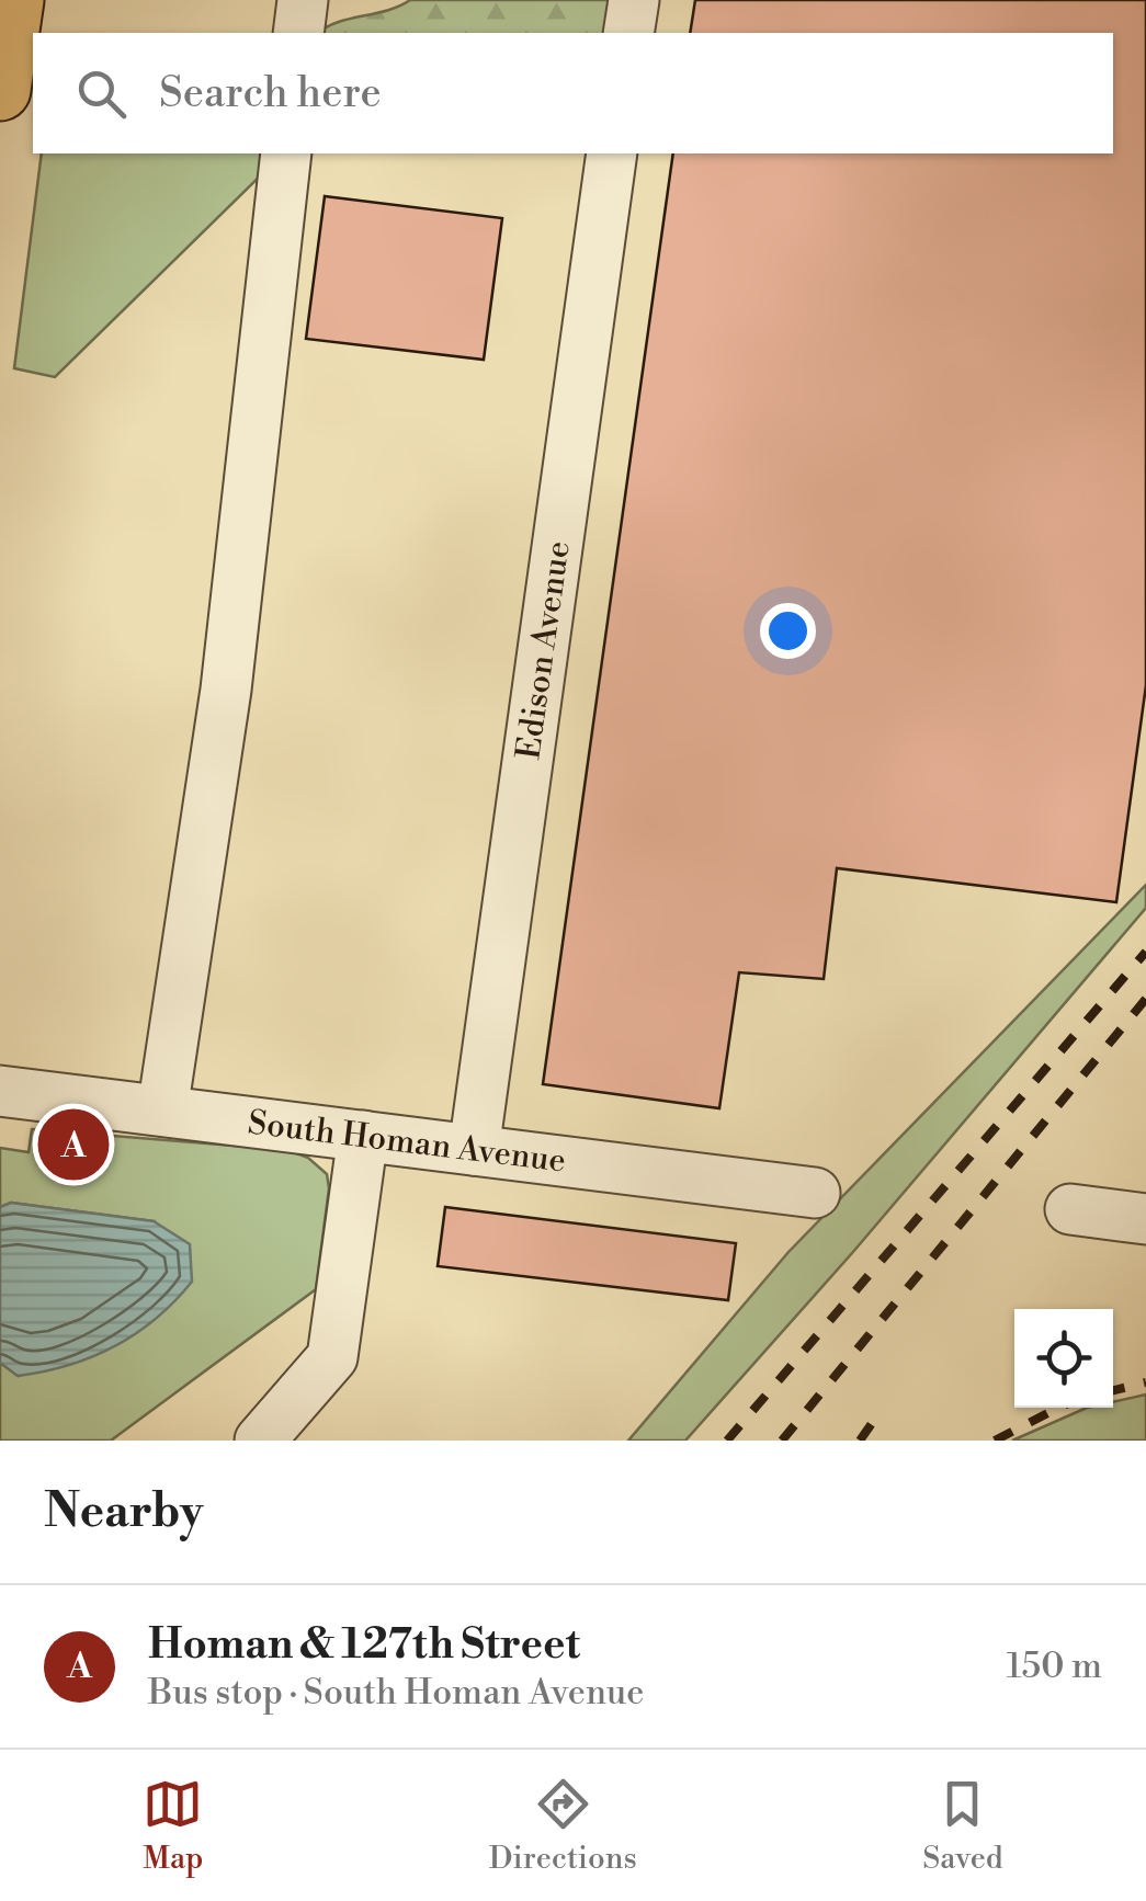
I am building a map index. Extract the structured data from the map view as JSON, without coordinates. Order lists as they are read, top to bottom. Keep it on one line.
{"streets":{"street":["Edison Avenue","South Homan Avenue"]},"crossings":[["Edison Avenue","South Homan Avenue"]],"page":{"search":"Search here","pins":"A","heading":"Nearby","list":[{"mark":"A","name":"Homan & 127th Street","note":"Bus stop · South Homan Avenue","value":"150 m"}],"nav":["Map","Directions","Saved"]}}
